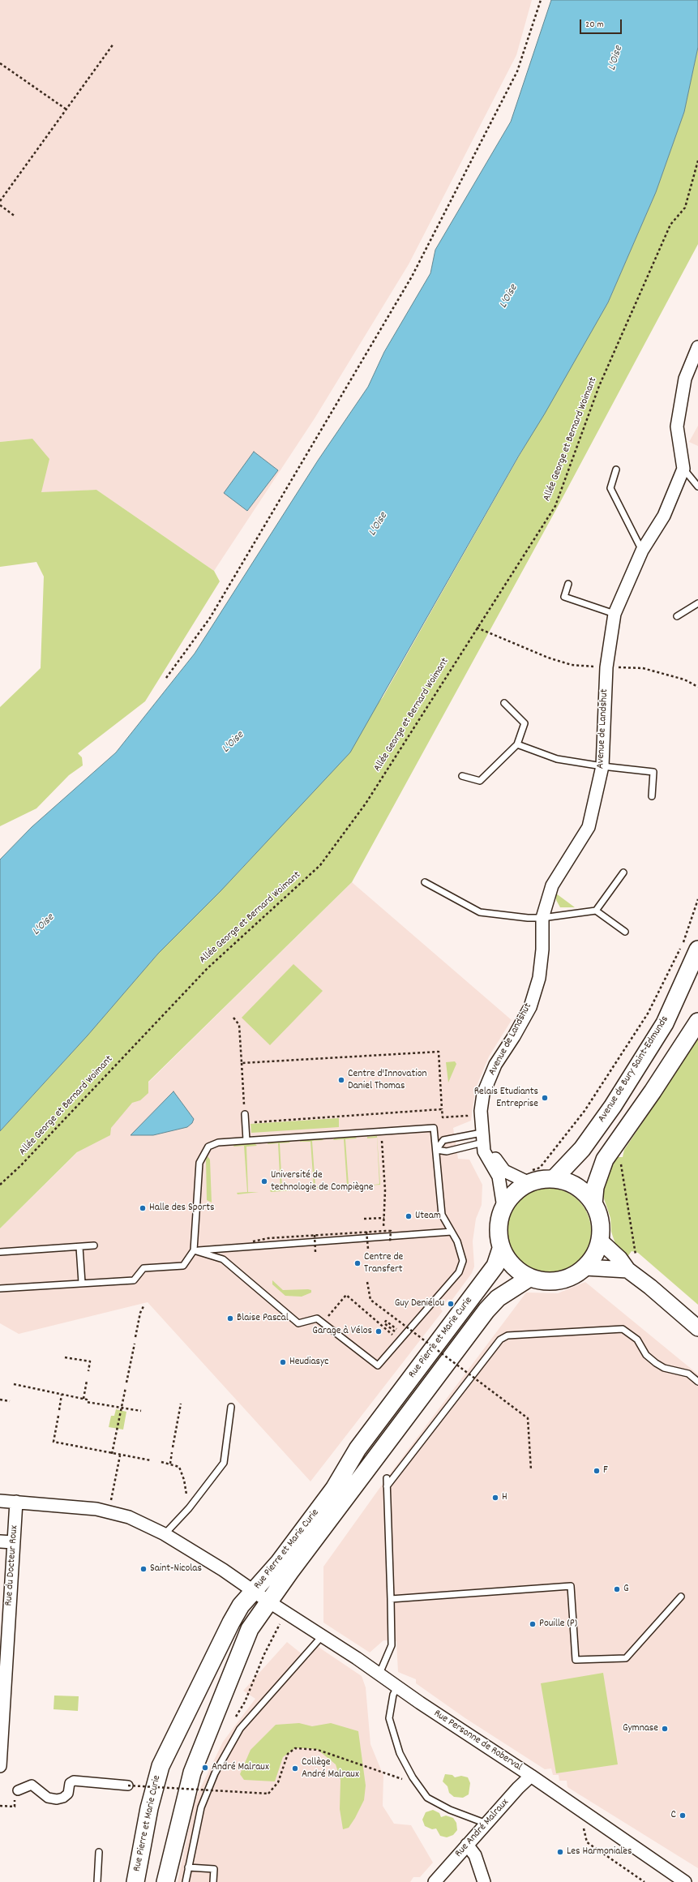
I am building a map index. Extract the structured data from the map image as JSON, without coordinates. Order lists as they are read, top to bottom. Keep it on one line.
{"streets":{"main road":["Avenue de Bury Saint-Edmunds","Rue Pierre et Marie Curie"],"street":["Avenue de Landshut","Rue du Docteur Roux","Rue Personne de Roberval","Rue André Malraux"],"path":["Allée George et Bernard Woimant"]},"crossings":[["Avenue de Landshut","Avenue de Bury Saint-Edmunds"],["Avenue de Landshut","Rue Pierre et Marie Curie"],["Avenue de Bury Saint-Edmunds","Rue Pierre et Marie Curie"],["Rue Pierre et Marie Curie","Rue Personne de Roberval"],["Rue du Docteur Roux","Rue Personne de Roberval"],["Rue Personne de Roberval","Rue André Malraux"]],"water":["L'Oise"],"places":["Centre d'Innovation Daniel Thomas","Relais Etudiants Entreprise","Université de technologie de Compiègne","Halle des Sports","Uteam","Centre de Transfert","Guy Deniélou","Blaise Pascal","Garage à Vélos","Heudiasyc","F","H","Saint-Nicolas","G","Pouille (P)","Gymnase","André Malraux","Collège André Malraux","C","Les Harmoniales"],"scale_bar":"20 m"}
